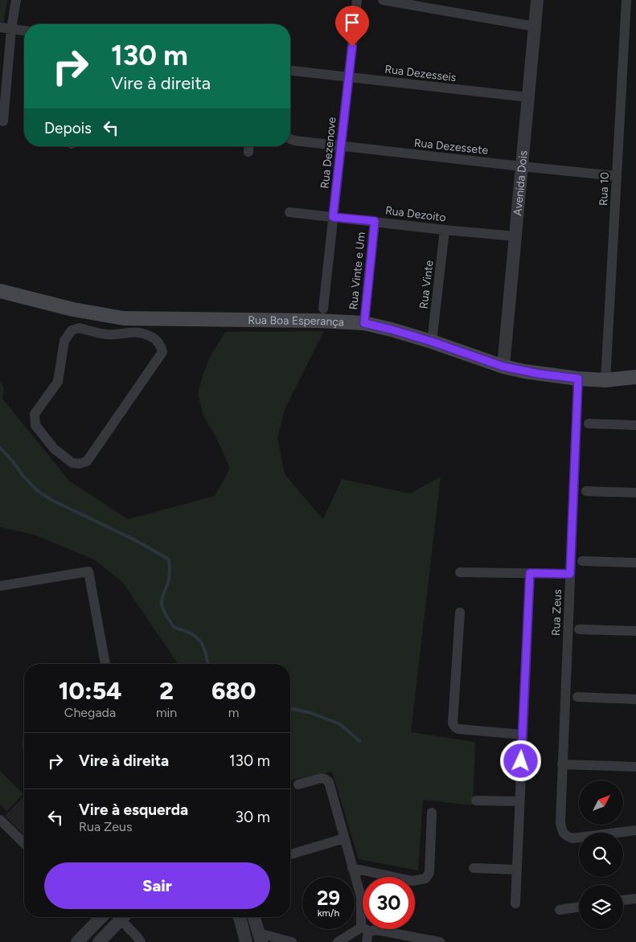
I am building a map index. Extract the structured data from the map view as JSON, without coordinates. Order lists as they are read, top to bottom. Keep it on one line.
{"streets":{"main road":["Rua Boa Esperança"],"street":["Rua Dezesseis","Rua Dezessete","Rua Dezenove","Avenida Dois","Rua 10","Rua Dezoito","Rua Vinte e Um","Rua Vinte","Rua Zeus"]},"crossings":[["Rua Dezesseis","Rua Dezenove"],["Rua Dezesseis","Avenida Dois"],["Rua Dezessete","Rua Dezenove"],["Rua Dezessete","Avenida Dois"],["Rua Dezessete","Rua 10"],["Rua Dezenove","Rua Dezoito"],["Avenida Dois","Rua Dezoito"],["Avenida Dois","Rua Boa Esperança"],["Rua 10","Rua Boa Esperança"],["Rua Dezoito","Rua Vinte e Um"],["Rua Dezoito","Rua Vinte"],["Rua Vinte e Um","Rua Boa Esperança"],["Rua Vinte","Rua Boa Esperança"],["Rua Boa Esperança","Rua Zeus"]],"north":"top right","page":{"turn":["130 m","Vire à direita"],"then":"Depois","eta":["10:54","Chegada","2","min","680","m"],"list":[{"name":"Vire à direita","value":"130 m"},{"name":"Vire à esquerda","note":"Rua Zeus","value":"30 m"}],"buttons":"Sair","speed":"29 km/h","limit":"30"}}
